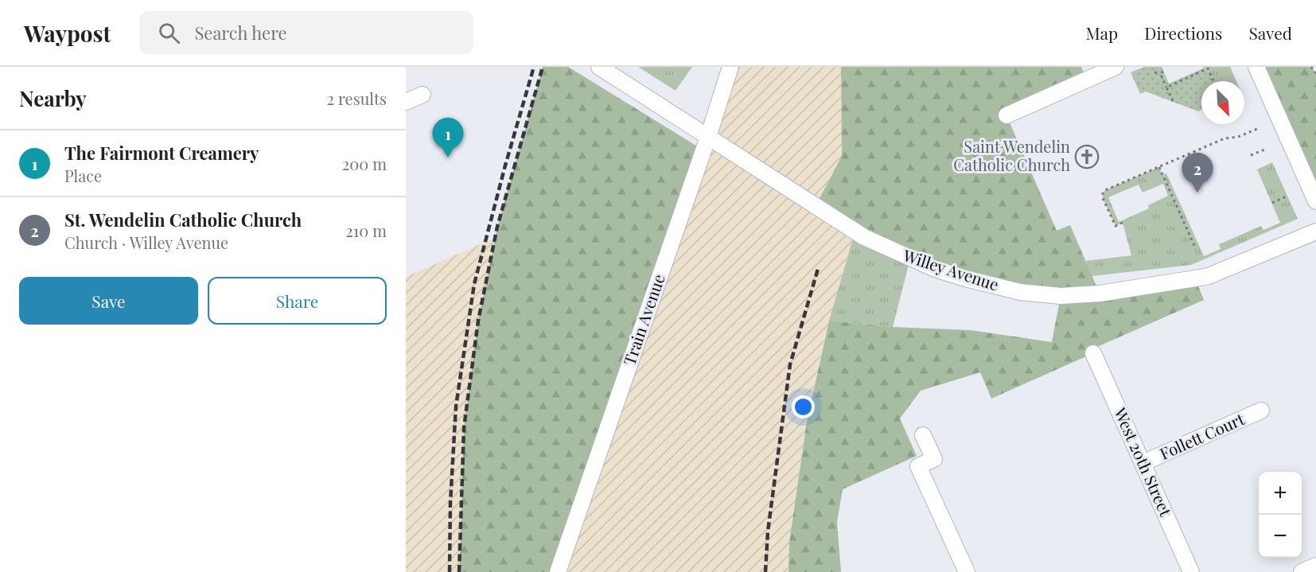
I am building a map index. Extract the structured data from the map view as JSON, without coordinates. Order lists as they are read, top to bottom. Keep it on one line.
{"streets":{"street":["Willey Avenue","Train Avenue","Follett Court","West 20th Street"]},"crossings":[["Willey Avenue","Train Avenue"],["Follett Court","West 20th Street"]],"places":{"church":["Saint Wendelin Catholic Church"]},"north":"bottom right","page":{"header":"Waypost","search":"Search here","nav":["Map","Directions","Saved"],"heading":["Nearby","2 results"],"pins":["1","2"],"list":[{"mark":"1","name":"The Fairmont Creamery","note":"Place","value":"200 m"},{"mark":"2","name":"St. Wendelin Catholic Church","note":"Church · Willey Avenue","value":"210 m"}],"buttons":["Save","Share"],"map_buttons":["+","−"]}}
